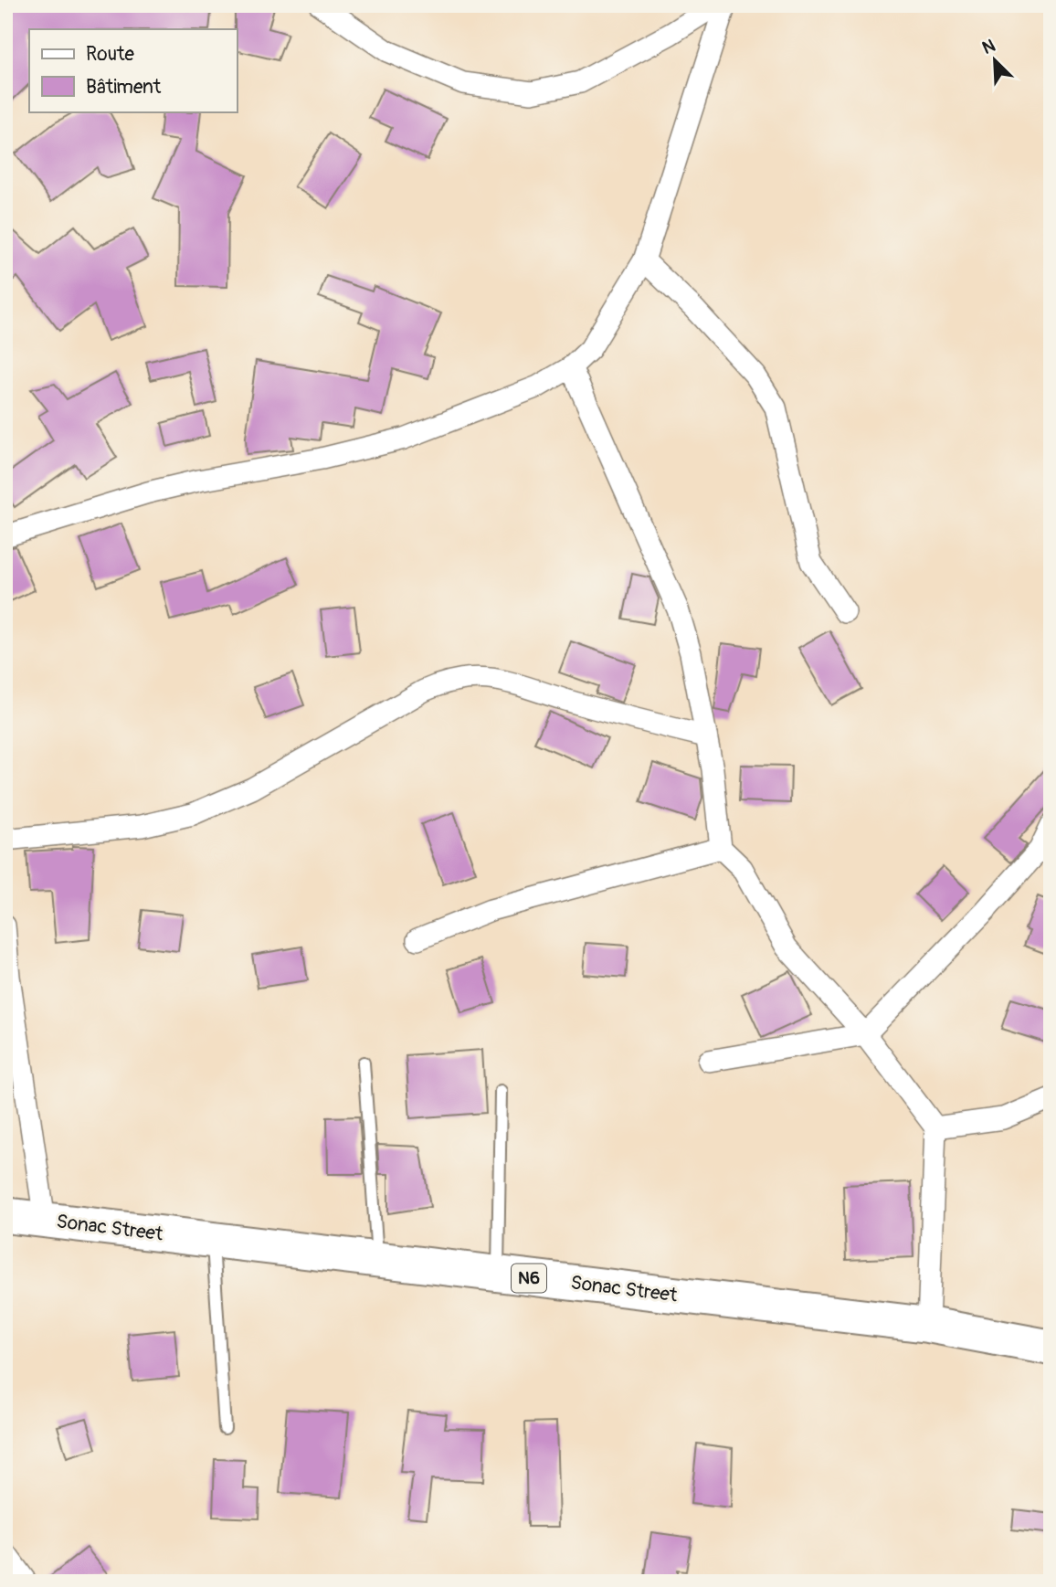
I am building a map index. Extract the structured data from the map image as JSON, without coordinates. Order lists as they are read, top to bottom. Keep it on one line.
{"streets":{"highway":["Sonac Street","N6"]},"legend":["Route","Bâtiment"],"north":"top left"}
